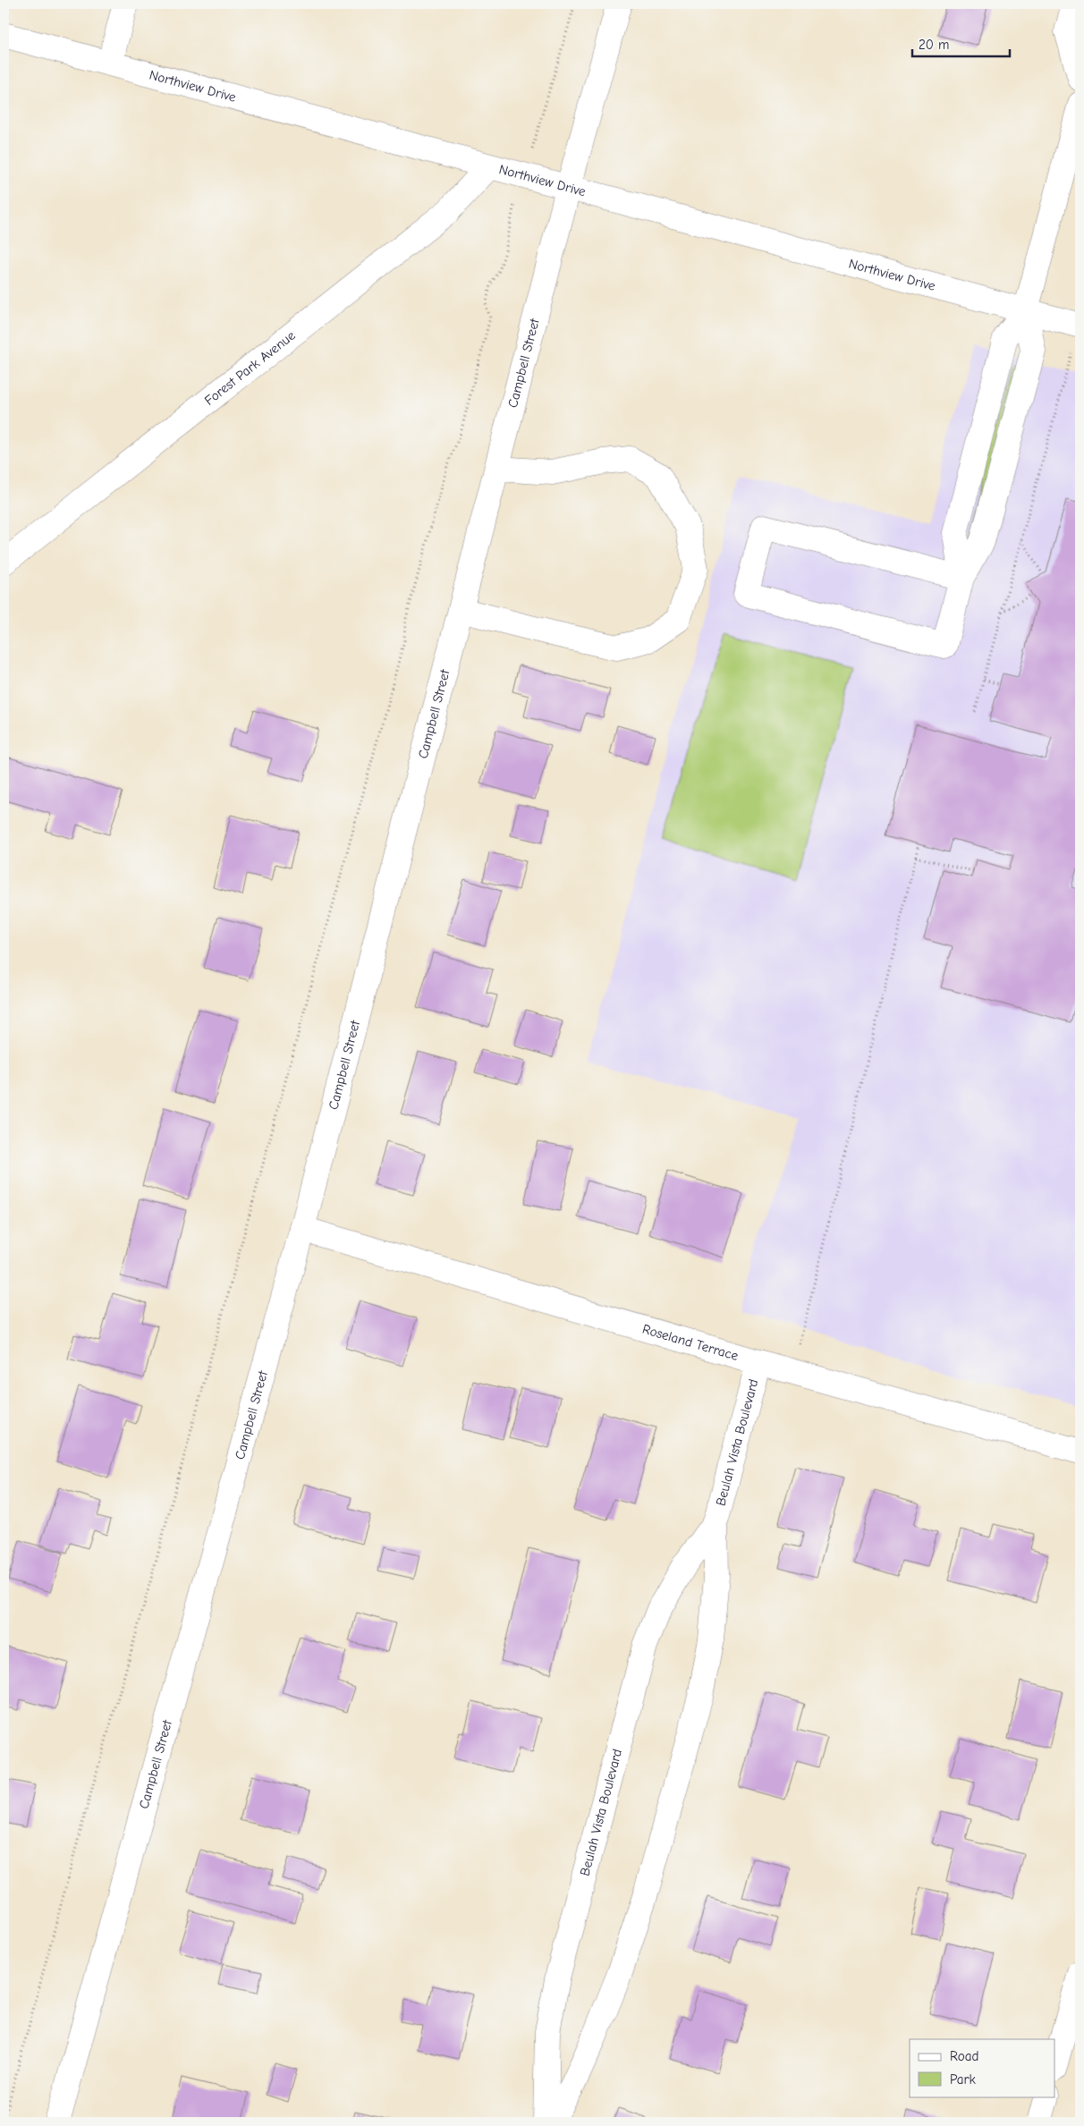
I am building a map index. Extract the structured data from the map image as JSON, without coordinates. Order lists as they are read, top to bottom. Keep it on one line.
{"streets":{"street":["Northview Drive","Campbell Street","Forest Park Avenue","Roseland Terrace","Beulah Vista Boulevard"]},"crossings":[["Northview Drive","Campbell Street"],["Northview Drive","Forest Park Avenue"],["Campbell Street","Roseland Terrace"],["Roseland Terrace","Beulah Vista Boulevard"]],"legend":["Road","Park"],"scale_bar":"20 m"}
